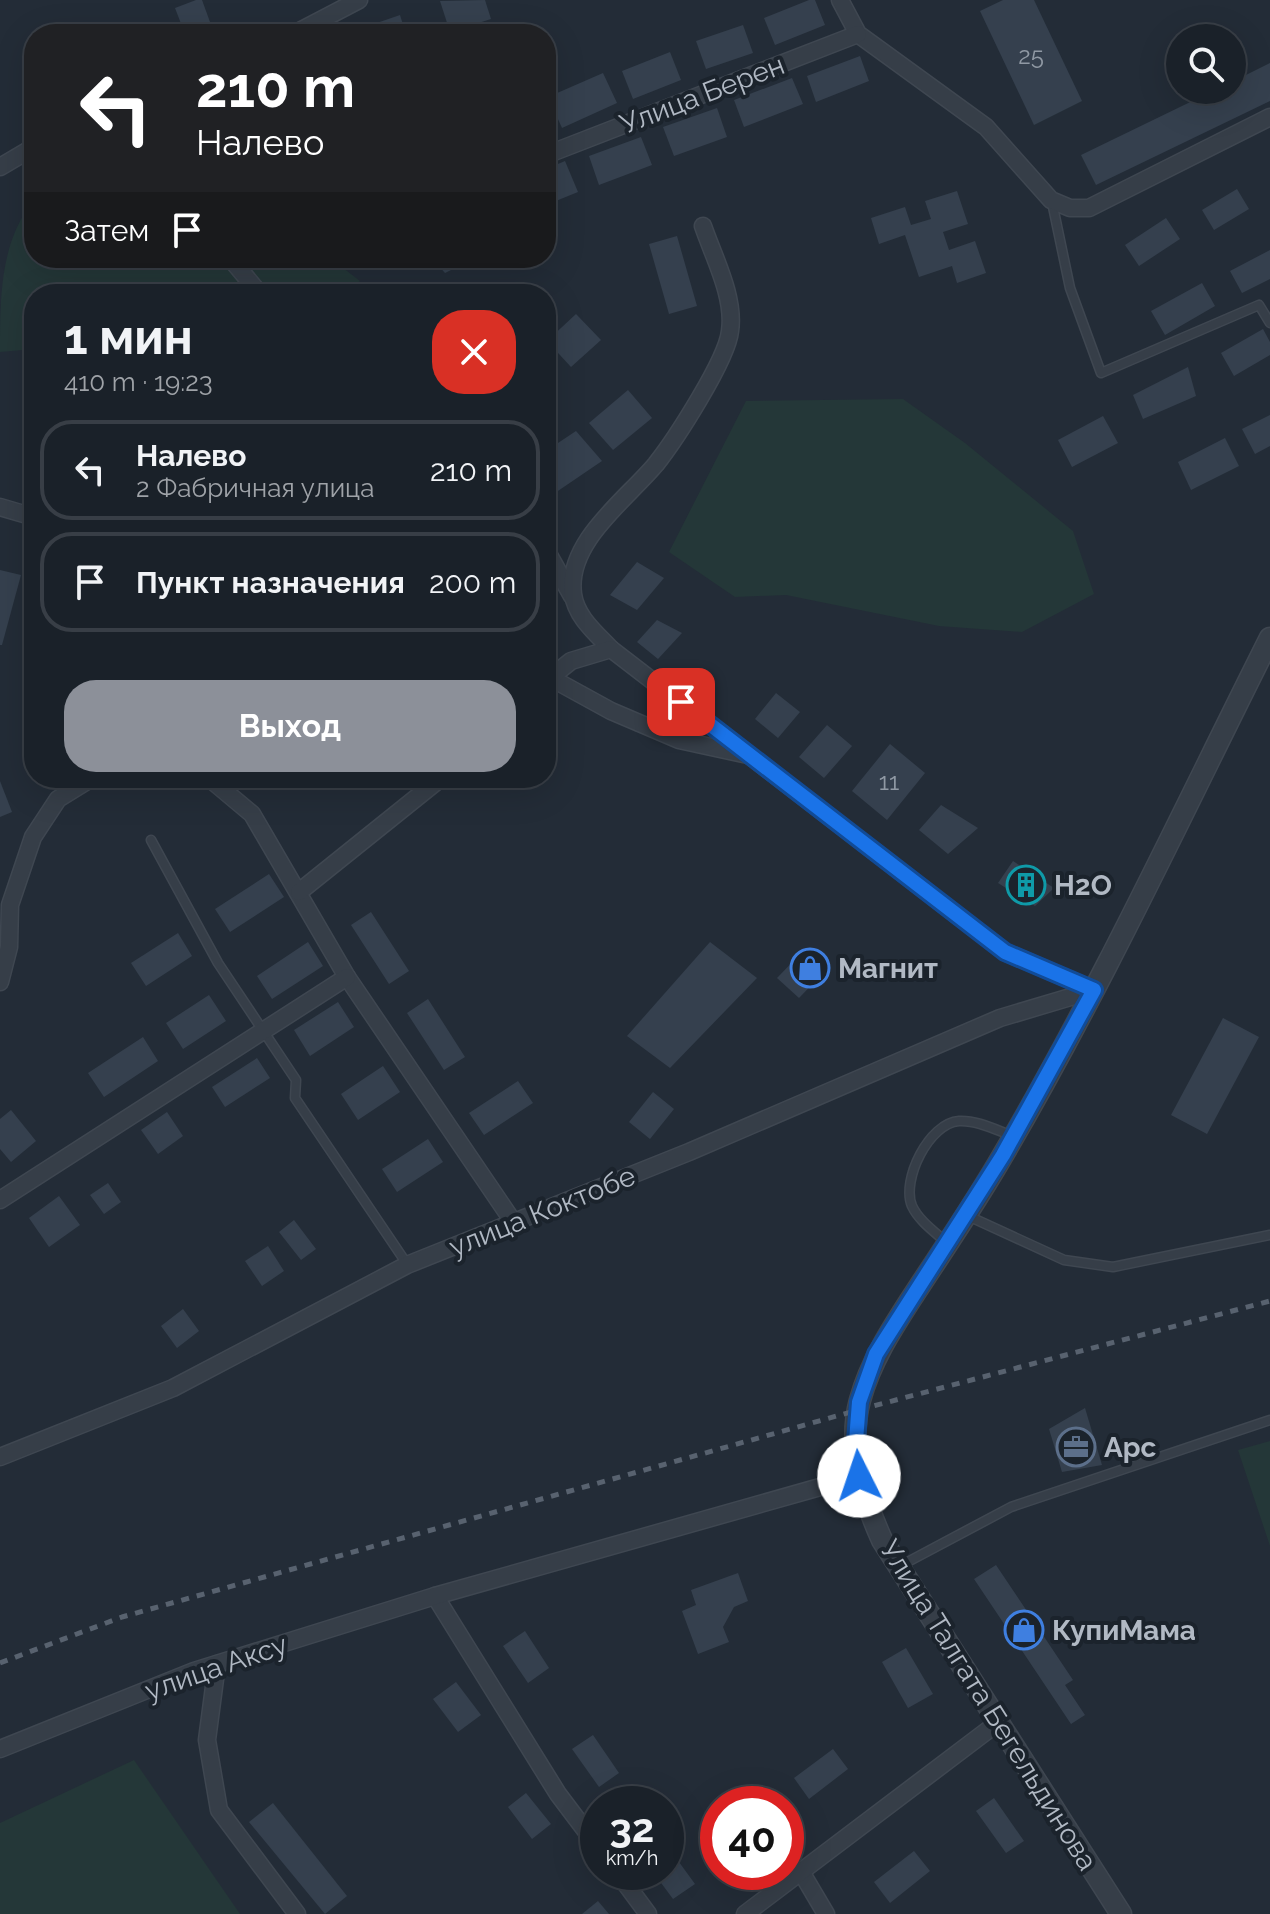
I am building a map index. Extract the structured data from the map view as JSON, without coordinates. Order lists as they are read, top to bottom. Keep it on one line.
{"streets":{"street":["Улица Берен","улица Коктобе","улица Аксу","Улица Талгата Бегельдинова"]},"crossings":[["улица Коктобе","Улица Талгата Бегельдинова"],["улица Аксу","Улица Талгата Бегельдинова"]],"places":{"building":["H2O"],"shop":["Магнит","КупиМама"],"office":["Арс"]},"house_numbers":["25","11"],"page":{"turn":["210 m","Налево"],"then":"Затем","heading":["1 мин","410 m · 19:23"],"list":[{"name":"Налево","note":"2 Фабричная улица","value":"210 m"},{"name":"Пункт назначения","value":"200 m"}],"buttons":"Выход","speed":"32 km/h","limit":"40"}}
